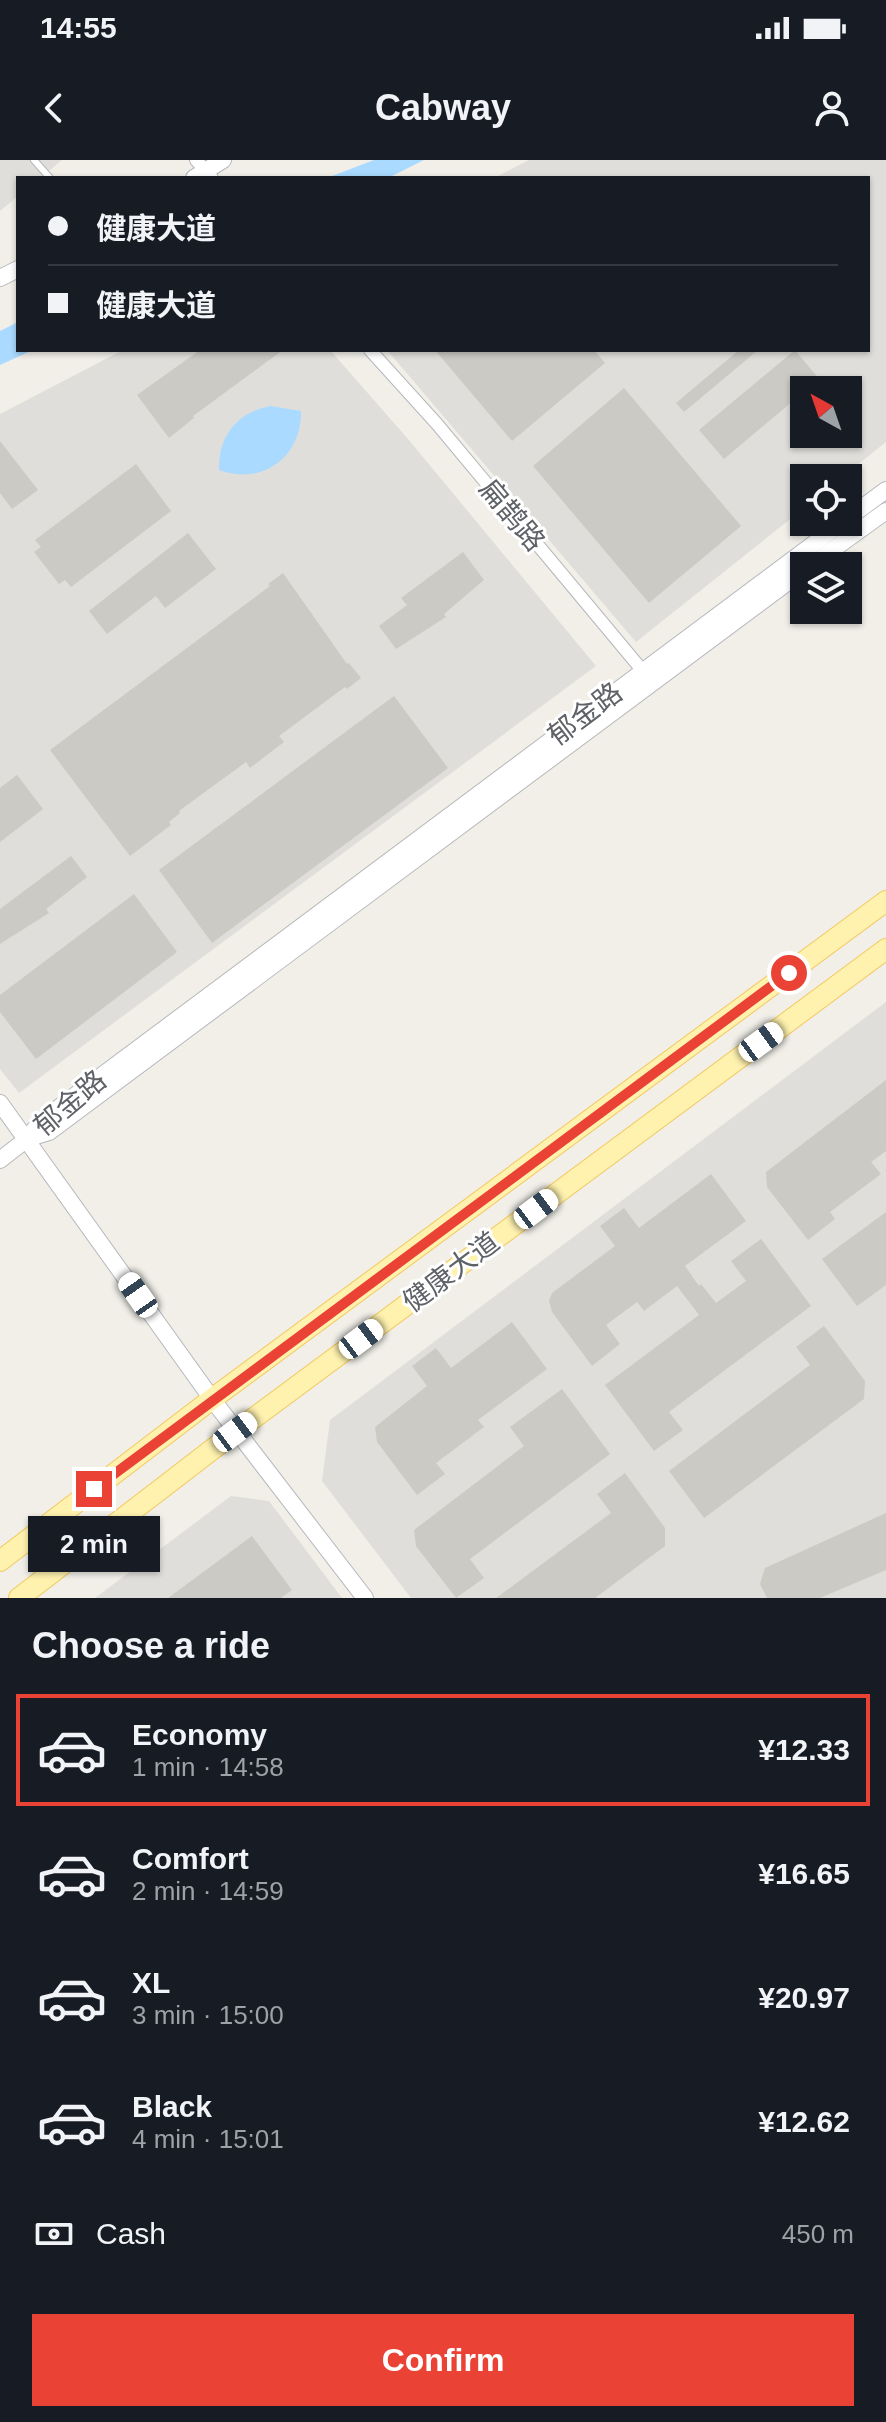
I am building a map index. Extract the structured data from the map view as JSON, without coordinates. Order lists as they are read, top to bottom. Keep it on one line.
{"streets":{"main road":["健康大道"],"street":["扁鹊路","郁金路"]},"crossings":[["扁鹊路","郁金路"]],"north":"top left","page":{"status":"14:55","header":"Cabway","banner":["健康大道","健康大道"],"bubble":"2 min","heading":"Choose a ride","list":[{"name":"Economy","note":"1 min · 14:58","value":"¥12.33"},{"name":"Comfort","note":"2 min · 14:59","value":"¥16.65"},{"name":"XL","note":"3 min · 15:00","value":"¥20.97"},{"name":"Black","note":"4 min · 15:01","value":"¥12.62"}],"pay":["Cash","450 m"],"buttons":"Confirm"}}
